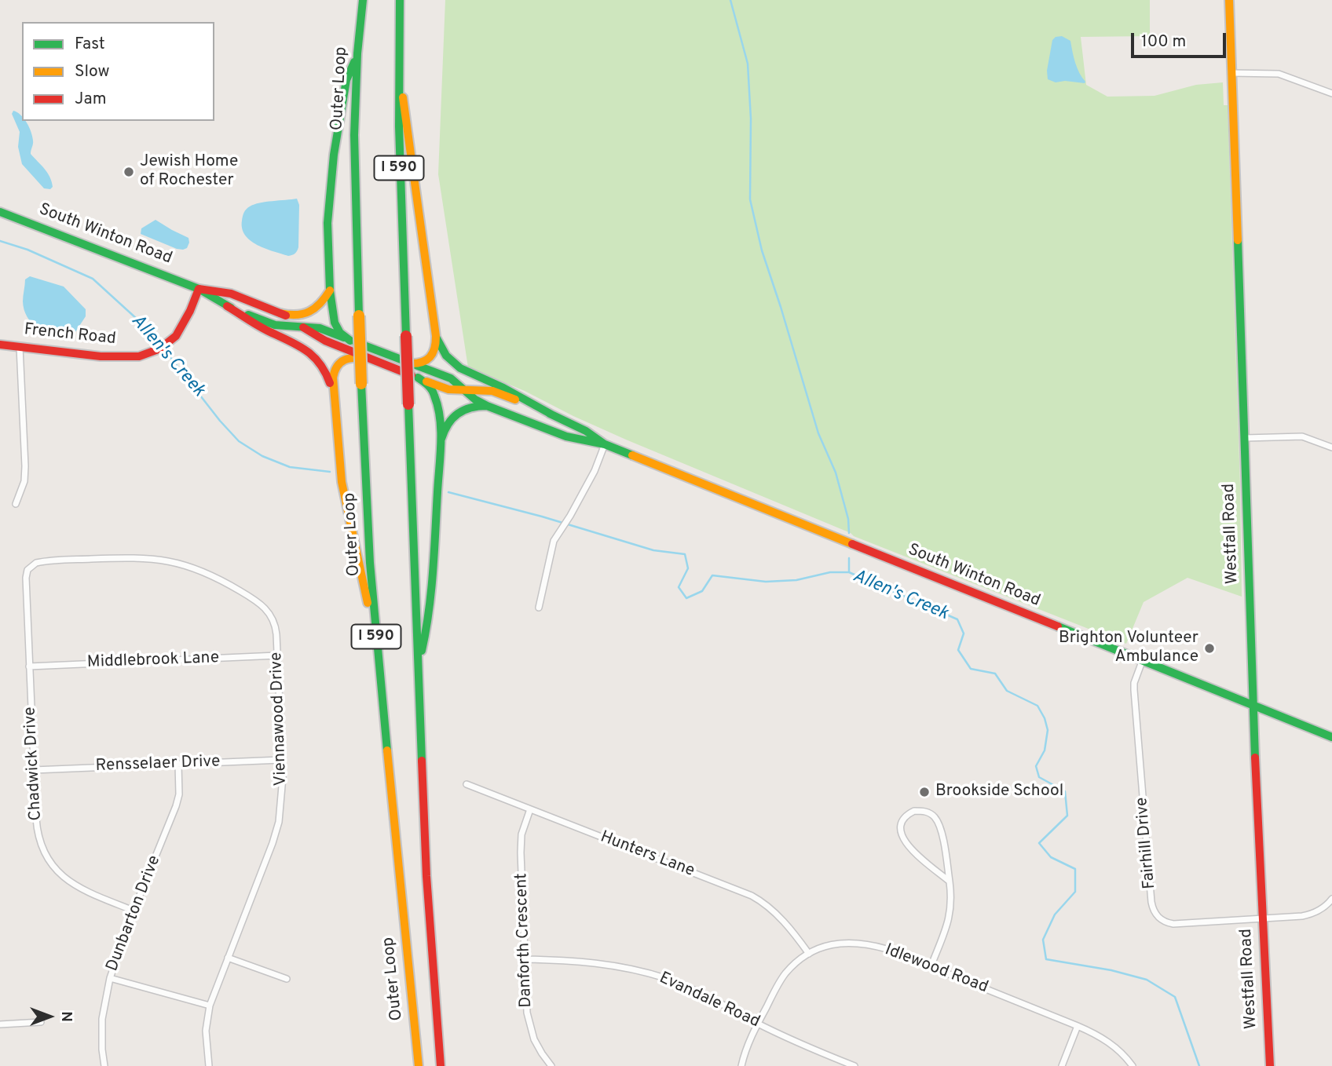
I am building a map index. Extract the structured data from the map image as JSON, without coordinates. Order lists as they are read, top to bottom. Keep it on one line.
{"streets":{"main road":["Outer Loop","I 590","South Winton Road","French Road","Westfall Road"],"street":["Middlebrook Lane","Viennawood Drive","Chadwick Drive","Rensselaer Drive","Fairhill Drive","Hunters Lane","Dunbarton Drive","Danforth Crescent","Idlewood Road","Evandale Road"]},"crossings":[["South Winton Road","French Road"],["South Winton Road","Westfall Road"],["South Winton Road","Fairhill Drive"],["Westfall Road","Fairhill Drive"],["Middlebrook Lane","Viennawood Drive"],["Middlebrook Lane","Chadwick Drive"],["Viennawood Drive","Chadwick Drive"],["Viennawood Drive","Rensselaer Drive"],["Chadwick Drive","Rensselaer Drive"],["Chadwick Drive","Dunbarton Drive"],["Rensselaer Drive","Dunbarton Drive"],["Hunters Lane","Danforth Crescent"],["Hunters Lane","Idlewood Road"],["Danforth Crescent","Evandale Road"],["Idlewood Road","Evandale Road"]],"water":["Allen's Creek"],"places":["Jewish Home of Rochester","Brighton Volunteer Ambulance","Brookside School"],"legend":["Fast","Slow","Jam"],"scale_bar":"100 m","north":"right"}
